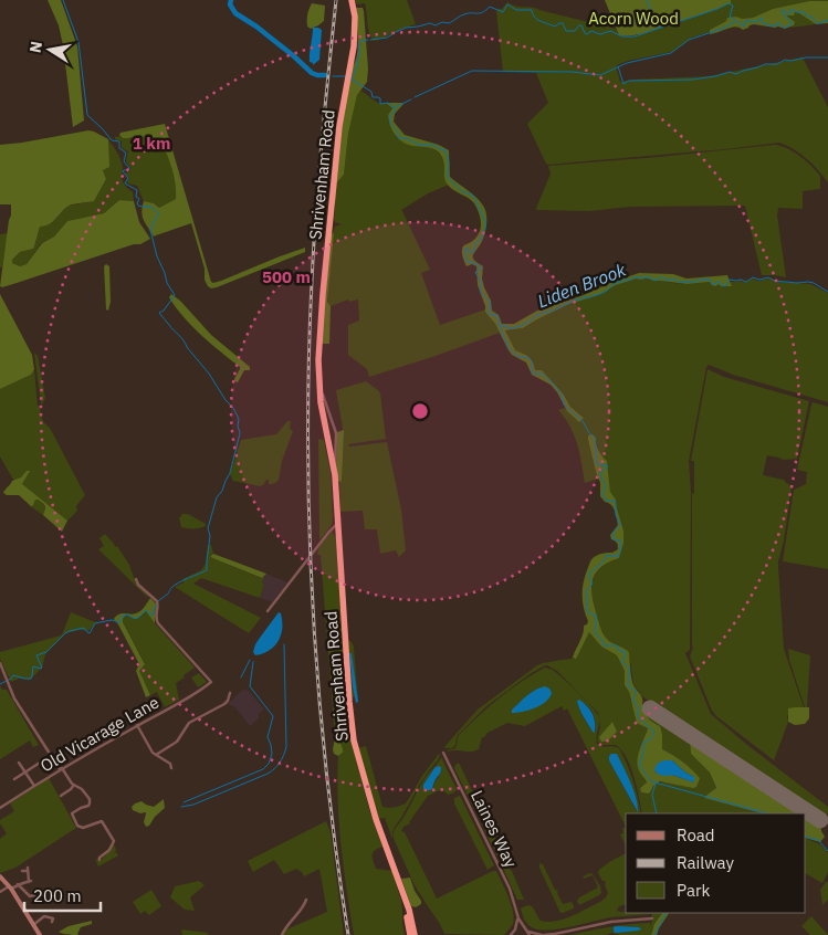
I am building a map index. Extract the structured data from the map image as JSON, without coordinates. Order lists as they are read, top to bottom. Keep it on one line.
{"streets":{"highway":["Shrivenham Road"],"street":["Old Vicarage Lane","Laines Way"]},"water":["Liden Brook"],"parks":["Acorn Wood"],"legend":["Road","Railway","Park"],"scale_bar":"200 m","north":"left","rings":["1 km","500 m"]}
